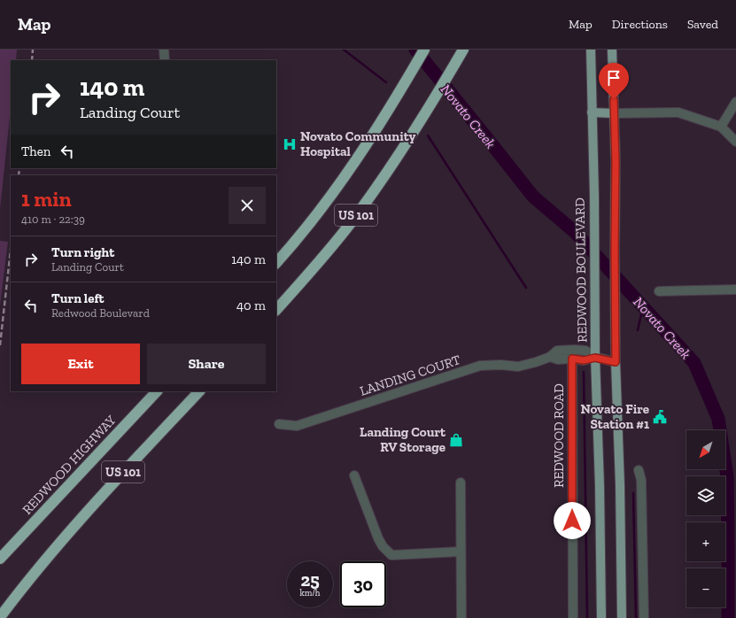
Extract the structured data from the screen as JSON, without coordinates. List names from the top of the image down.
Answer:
{
  "streets": {
    "highway": ["US 101", "REDWOOD HIGHWAY"],
    "main road": ["REDWOOD BOULEVARD"],
    "street": ["LANDING COURT", "REDWOOD ROAD"]
  },
  "crossings": [
    ["REDWOOD BOULEVARD", "LANDING COURT"],
    ["LANDING COURT", "REDWOOD ROAD"]
  ],
  "water": ["Novato Creek"],
  "places": {
    "hospital": ["Novato Community Hospital"],
    "public building": ["Novato Fire Station #1"],
    "shop": ["Landing Court RV Storage"]
  },
  "north": "bottom left",
  "page": {
    "header": "Map",
    "nav": ["Map", "Directions", "Saved"],
    "turn": ["140 m", "Landing Court"],
    "then": "Then",
    "heading": ["1 min", "410 m · 22:39"],
    "list": [
      {
        "name": "Turn right",
        "note": "Landing Court",
        "value": "140 m"
      },
      {
        "name": "Turn left",
        "note": "Redwood Boulevard",
        "value": "40 m"
      }
    ],
    "buttons": ["Exit", "Share"],
    "map_buttons": ["+", "−"],
    "speed": "25 km/h",
    "limit": "30"
  }
}
